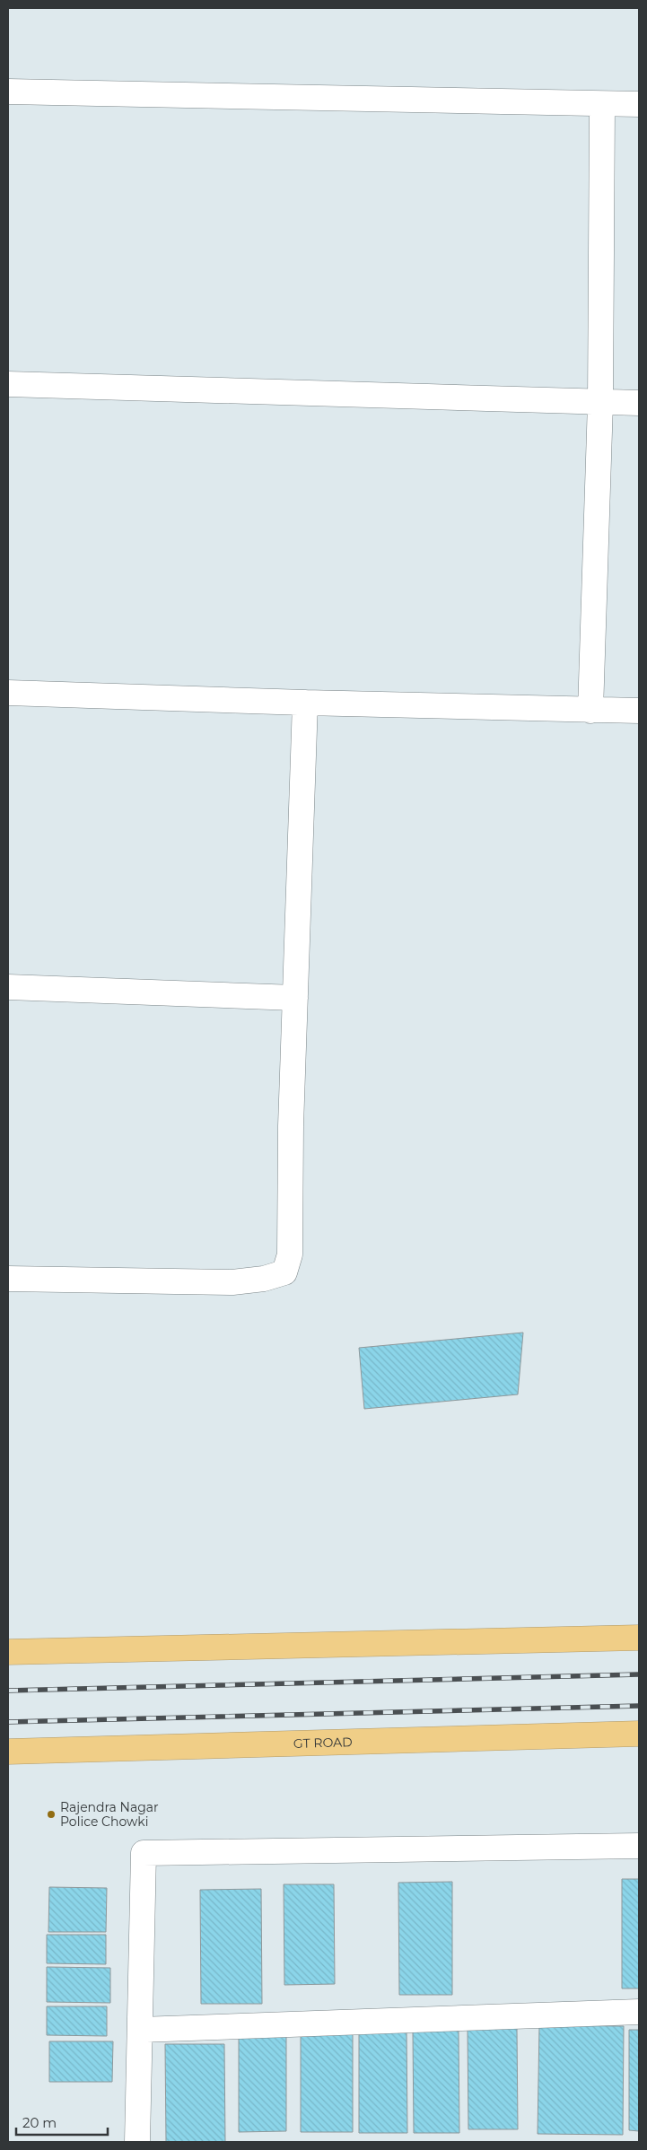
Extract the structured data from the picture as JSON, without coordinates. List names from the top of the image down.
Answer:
{
  "streets": {
    "highway": ["GT ROAD"]
  },
  "places": ["Rajendra Nagar Police Chowki"],
  "scale_bar": "20 m"
}
